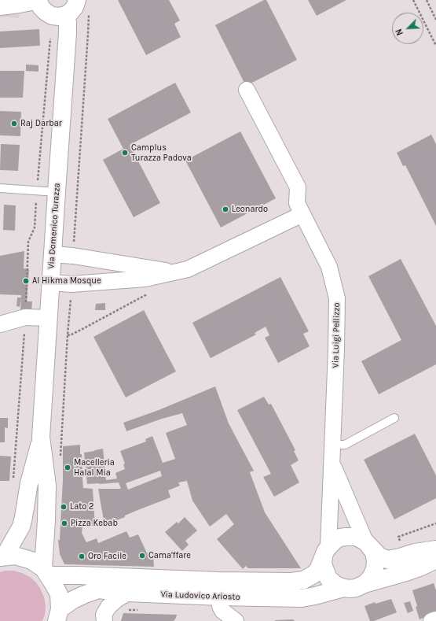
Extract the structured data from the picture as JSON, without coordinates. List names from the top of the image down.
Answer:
{
  "streets": {
    "main road": ["Via Domenico Turazza", "Via Ludovico Ariosto"],
    "street": ["Via Luigi Pellizzo"]
  },
  "crossings": [
    ["Via Domenico Turazza", "Via Ludovico Ariosto"],
    ["Via Luigi Pellizzo", "Via Ludovico Ariosto"]
  ],
  "places": [
    "Raj Darbar",
    "Camplus Turazza Padova",
    "Leonardo",
    "Al Hikma Mosque",
    "Macelleria Halal Mia",
    "Lato 2",
    "Pizza Kebab",
    "Cama'ffare",
    "Oro Facile"
  ],
  "north": "bottom left"
}
